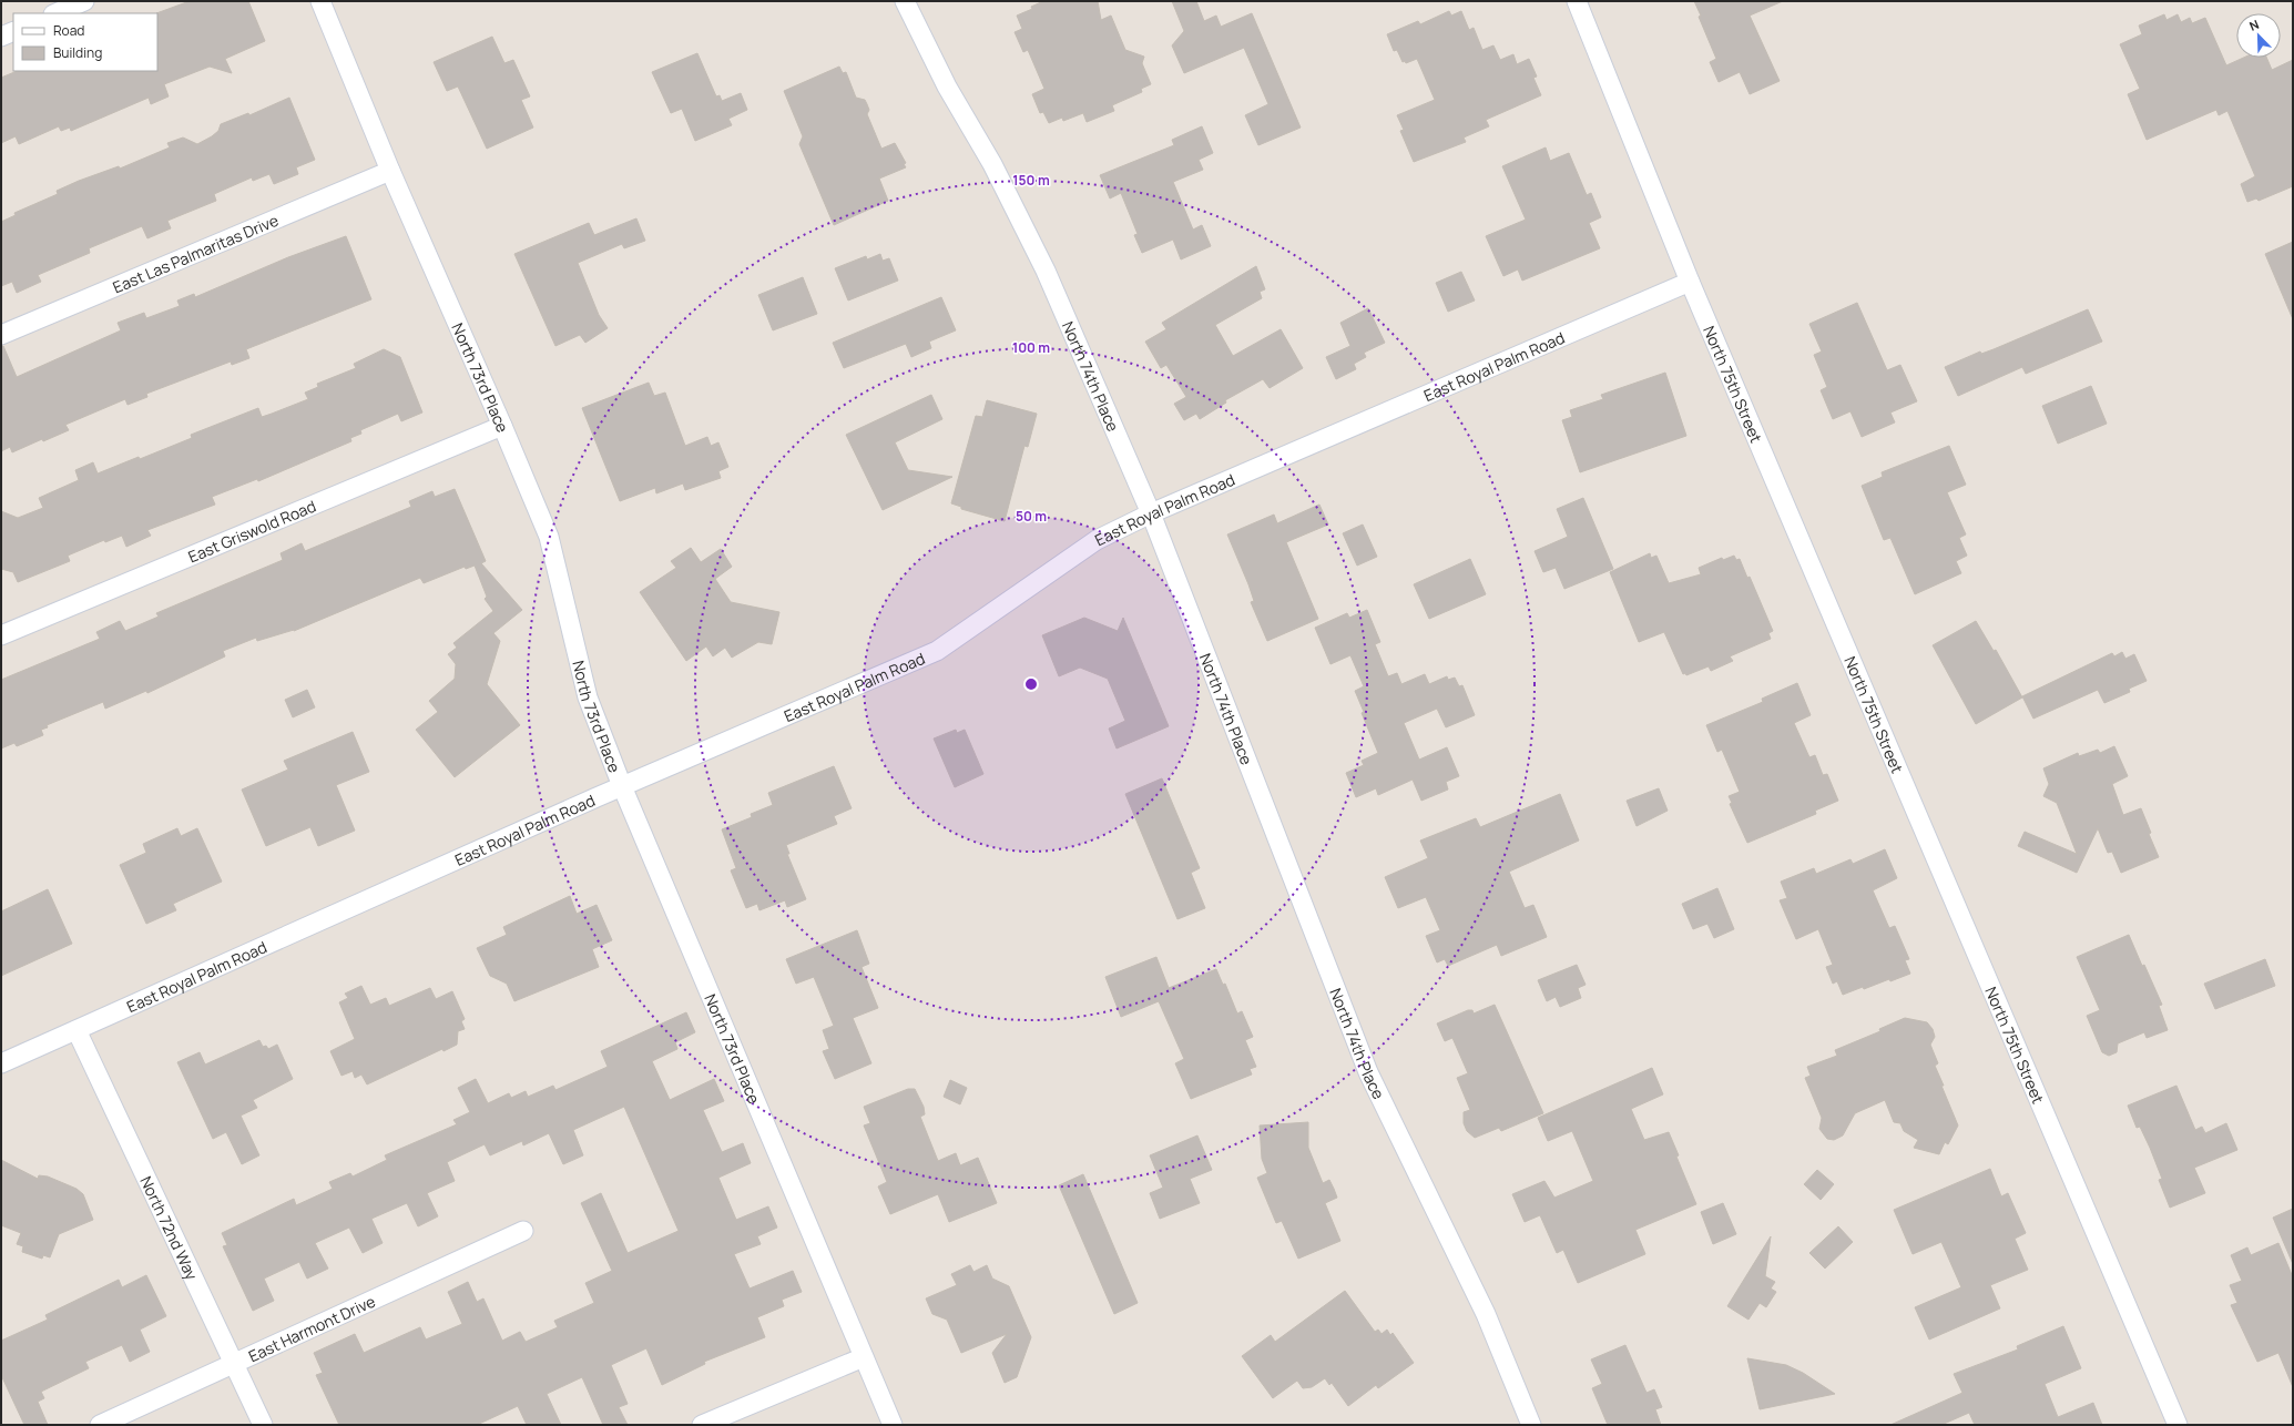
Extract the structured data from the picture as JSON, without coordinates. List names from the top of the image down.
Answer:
{
  "streets": {
    "street": [
      "East Las Palmaritas Drive",
      "East Royal Palm Road",
      "North 74th Place",
      "North 73rd Place",
      "North 75th Street",
      "East Griswold Road",
      "North 72nd Way",
      "East Harmont Drive"
    ]
  },
  "crossings": [
    ["East Las Palmaritas Drive", "North 73rd Place"],
    ["East Royal Palm Road", "North 74th Place"],
    ["East Royal Palm Road", "North 73rd Place"],
    ["East Royal Palm Road", "North 75th Street"],
    ["East Royal Palm Road", "North 72nd Way"],
    ["North 73rd Place", "East Griswold Road"],
    ["North 72nd Way", "East Harmont Drive"]
  ],
  "legend": ["Road", "Building"],
  "north": "top left",
  "rings": ["150 m", "100 m", "50 m"]
}
